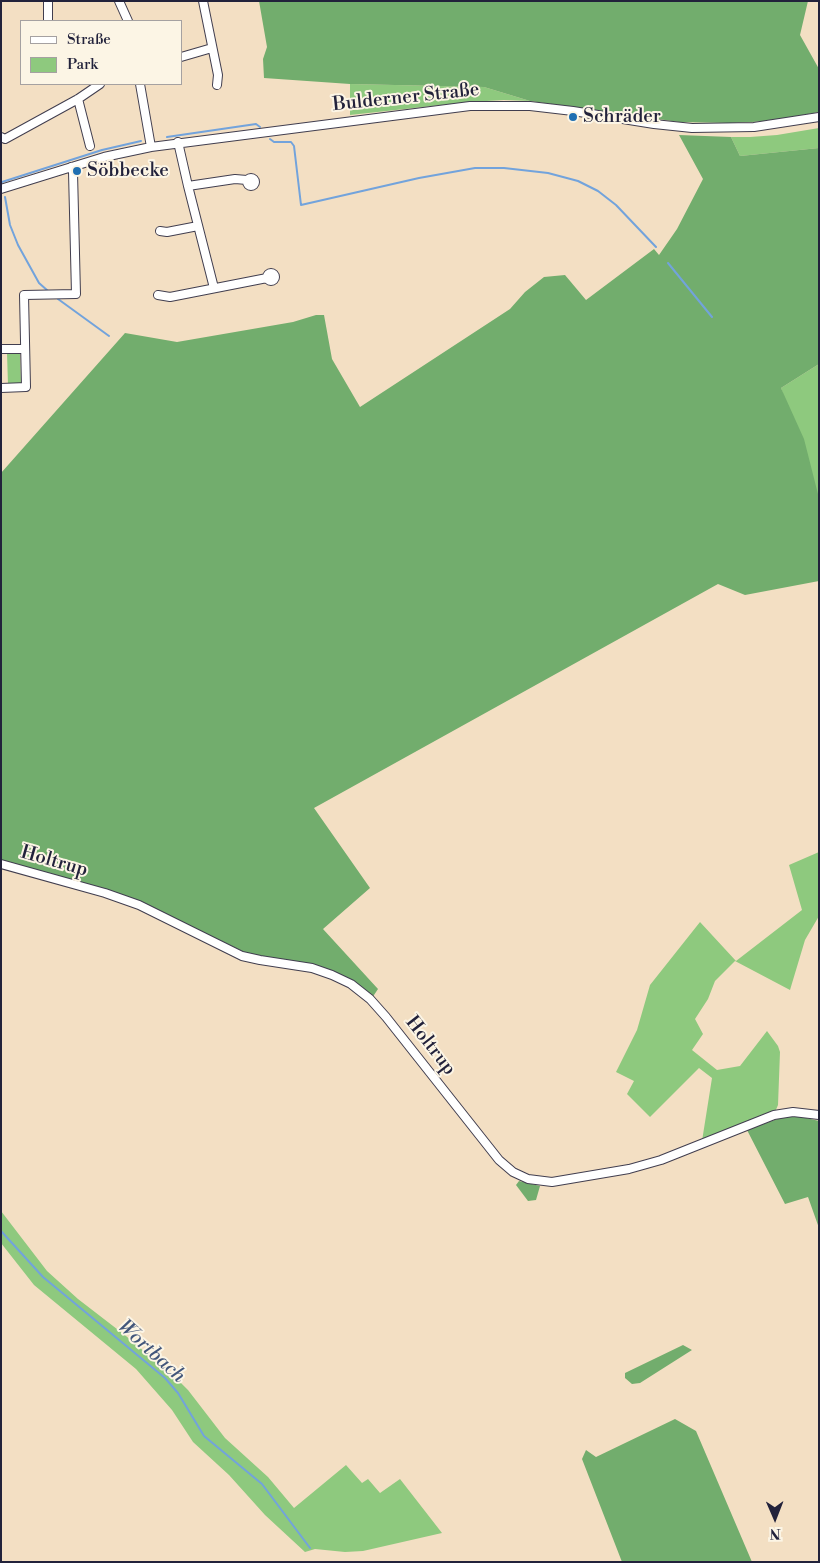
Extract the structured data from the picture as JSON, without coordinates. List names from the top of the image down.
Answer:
{
  "streets": {
    "street": ["Bulderner Straße", "Holtrup"]
  },
  "water": ["Wortbach"],
  "places": ["Schräder", "Söbbecke"],
  "legend": ["Straße", "Park"],
  "north": "bottom"
}
